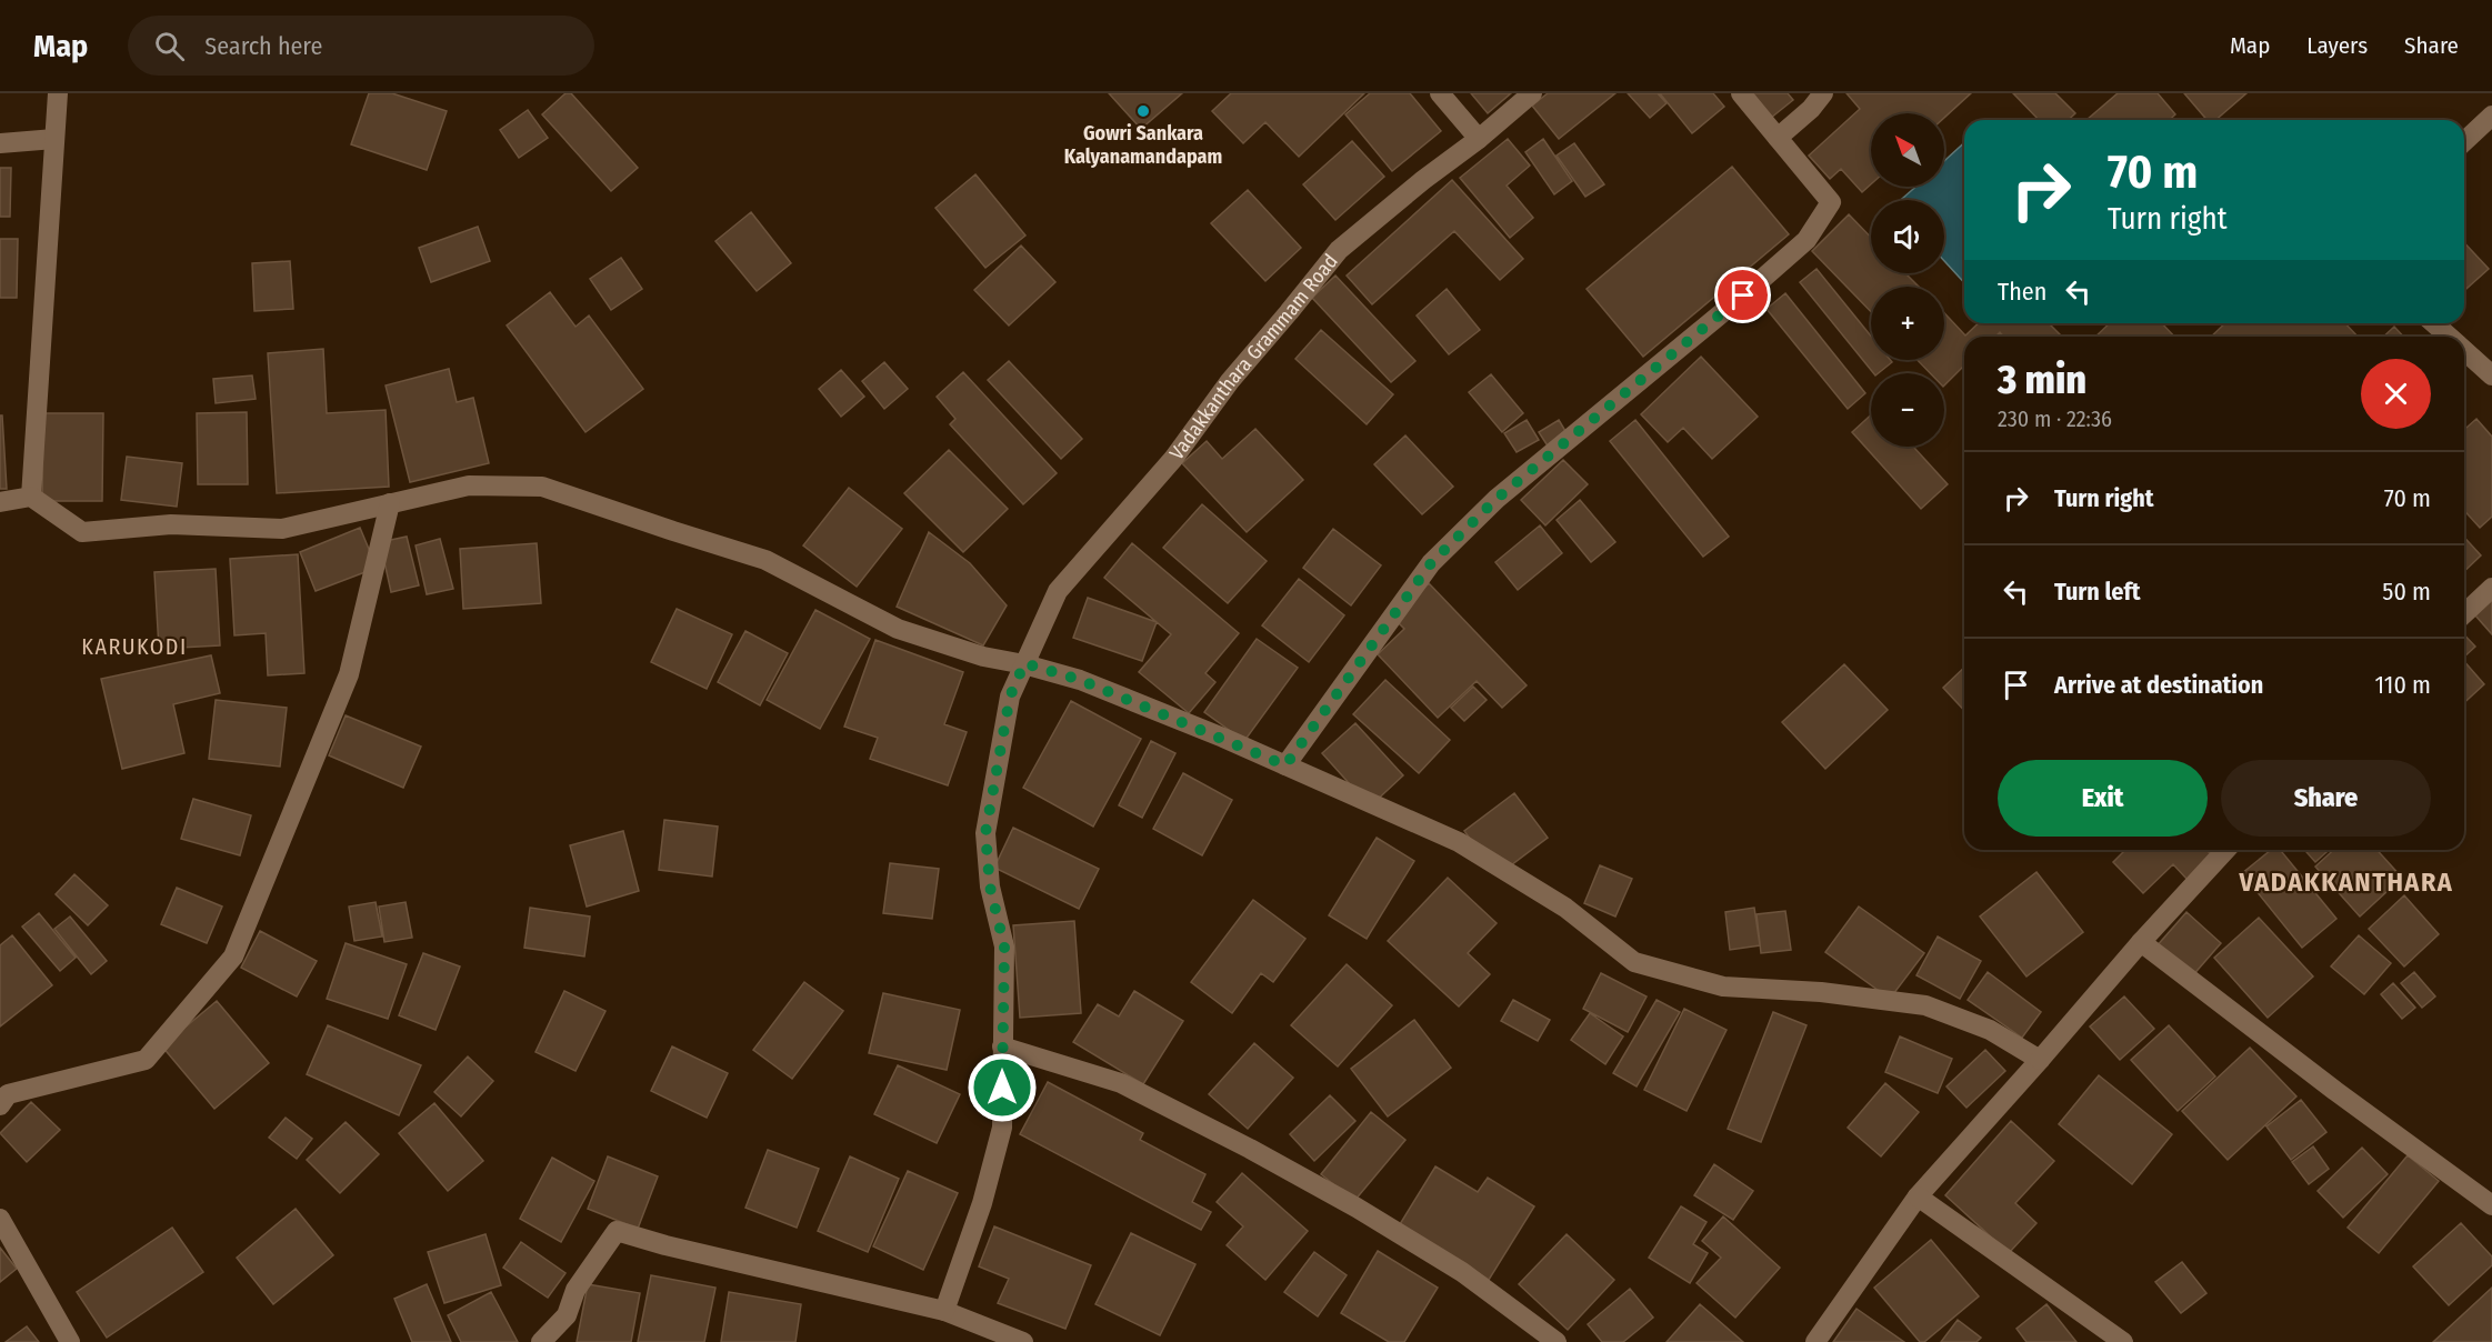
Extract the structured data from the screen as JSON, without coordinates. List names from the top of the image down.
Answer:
{
  "streets": {
    "street": ["Vadakkanthara Grammam Road"]
  },
  "districts": ["KARUKODI", "VADAKKANTHARA"],
  "places": ["Gowri Sankara Kalyanamandapam"],
  "north": "top left",
  "page": {
    "header": "Map",
    "search": "Search here",
    "nav": ["Map", "Layers", "Share"],
    "map_buttons": ["+", "−"],
    "turn": ["70 m", "Turn right"],
    "then": "Then",
    "heading": ["3 min", "230 m · 22:36"],
    "list": [
      {
        "name": "Turn right",
        "value": "70 m"
      },
      {
        "name": "Turn left",
        "value": "50 m"
      },
      {
        "name": "Arrive at destination",
        "value": "110 m"
      }
    ],
    "buttons": ["Exit", "Share"]
  }
}
